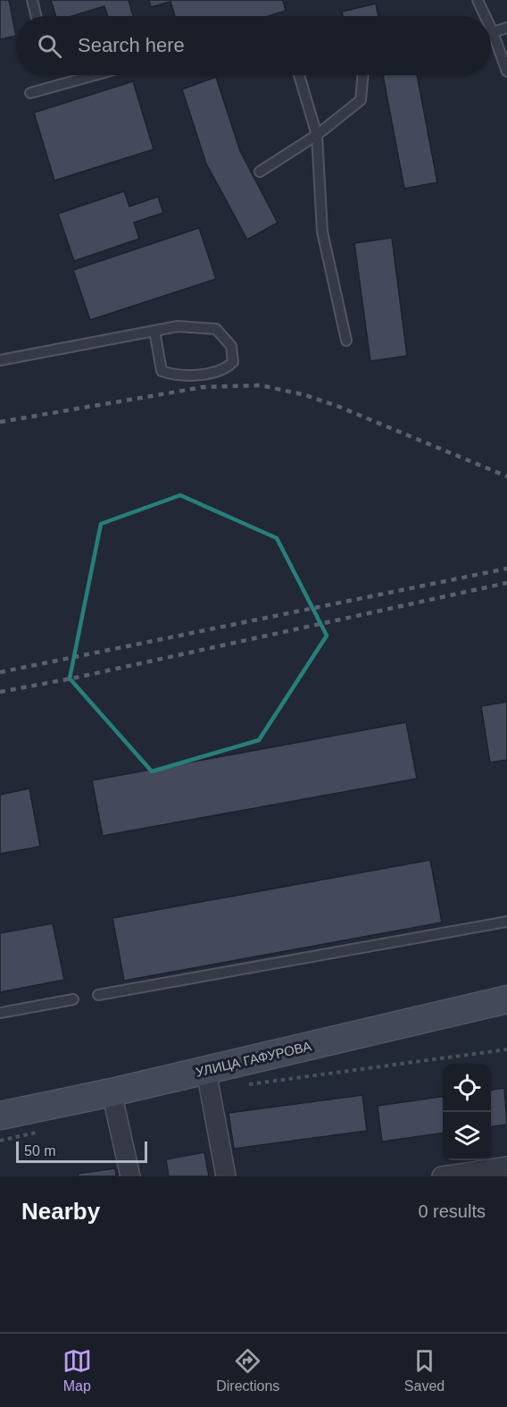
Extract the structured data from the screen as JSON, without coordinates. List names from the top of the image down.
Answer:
{
  "streets": {
    "main road": ["УЛИЦА ГАФУРОВА"]
  },
  "scale_bar": "50 m",
  "page": {
    "search": "Search here",
    "scale": "50 m",
    "heading": ["Nearby", "0 results"],
    "nav": ["Map", "Directions", "Saved"]
  }
}
